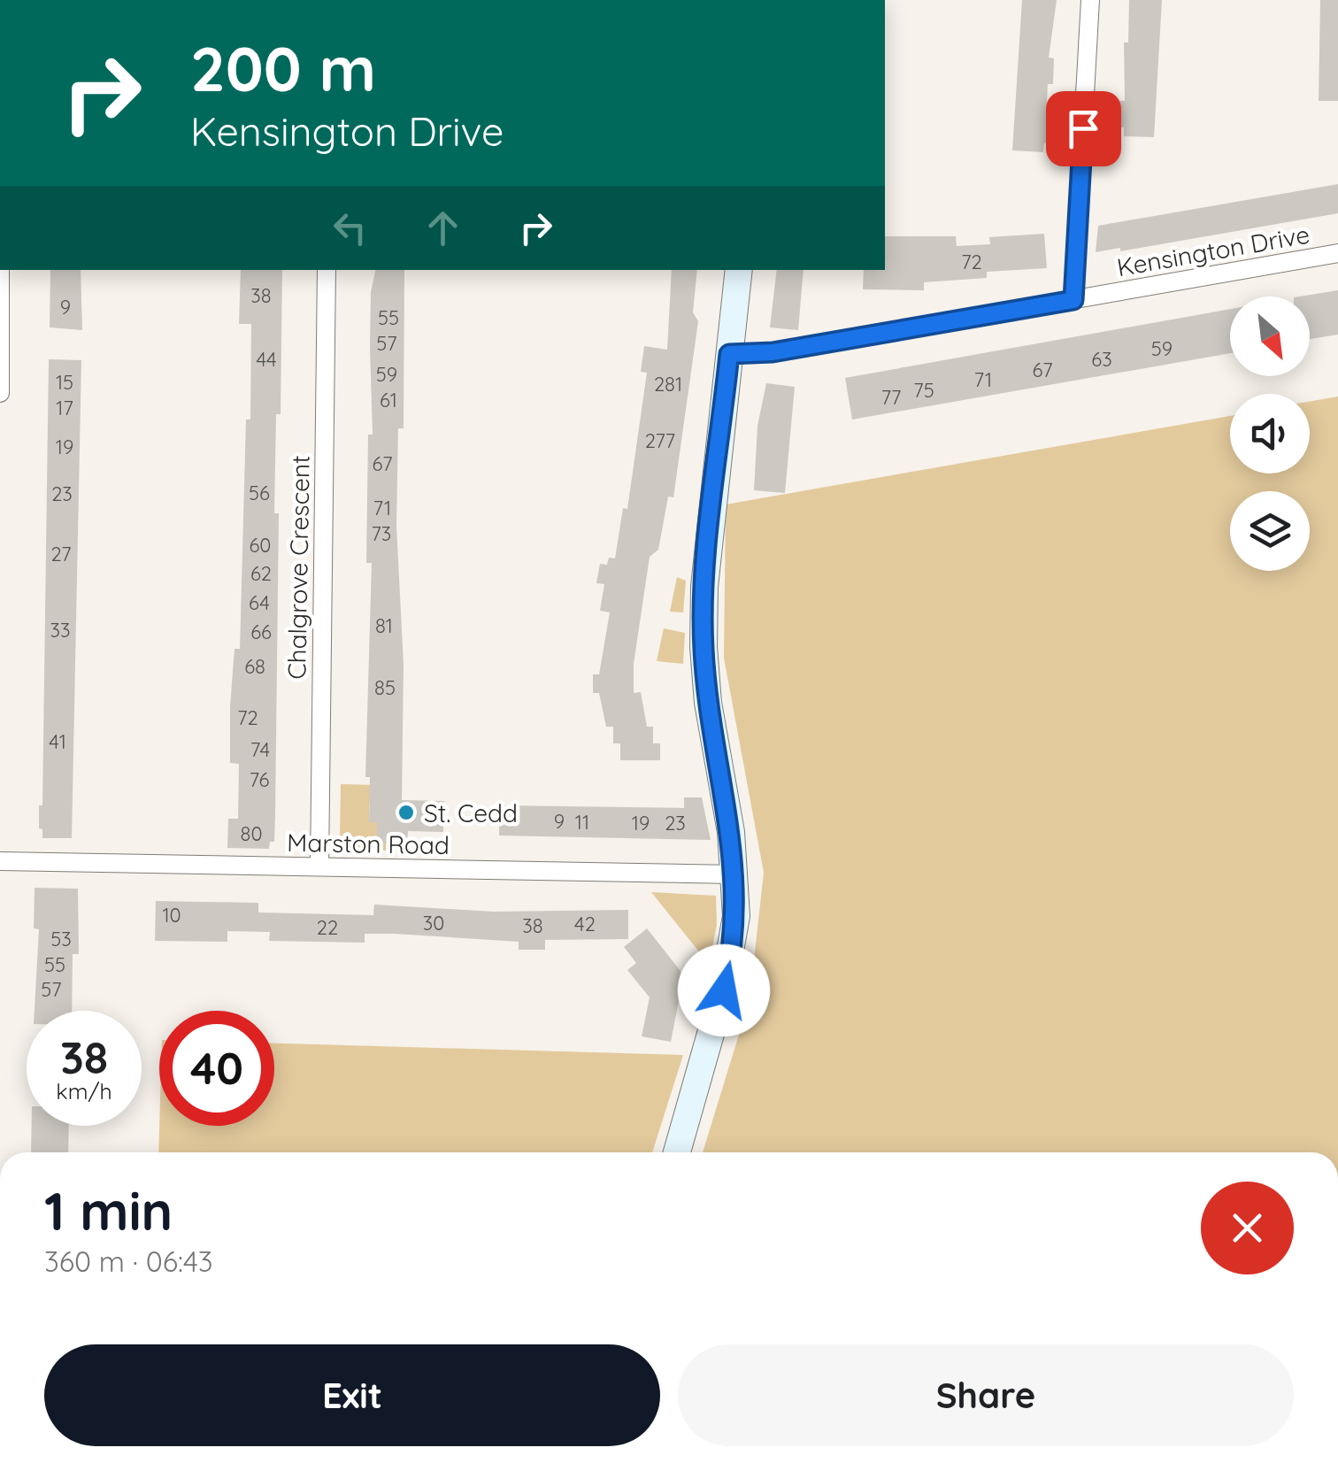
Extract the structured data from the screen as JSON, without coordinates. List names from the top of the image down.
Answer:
{
  "streets": {
    "street": ["Kensington Drive", "Chalgrove Crescent", "Marston Road"]
  },
  "crossings": [
    ["Chalgrove Crescent", "Marston Road"]
  ],
  "places": ["St. Cedd"],
  "house_numbers": [
    "72",
    "38",
    "9",
    "55",
    "57",
    "59",
    "44",
    "63",
    "67",
    "59",
    "71",
    "15",
    "281",
    "75",
    "77",
    "61",
    "17",
    "277",
    "19",
    "67",
    "56",
    "23",
    "71",
    "73",
    "60",
    "27",
    "62",
    "64",
    "81",
    "33",
    "66",
    "68",
    "85",
    "72",
    "41",
    "74",
    "76",
    "9",
    "11",
    "19",
    "23",
    "80",
    "10",
    "30",
    "42",
    "38",
    "22",
    "53",
    "55",
    "57"
  ],
  "north": "bottom right",
  "page": {
    "turn": ["200 m", "Kensington Drive"],
    "speed": "38 km/h",
    "limit": "40",
    "heading": ["1 min", "360 m · 06:43"],
    "buttons": ["Exit", "Share"]
  }
}
